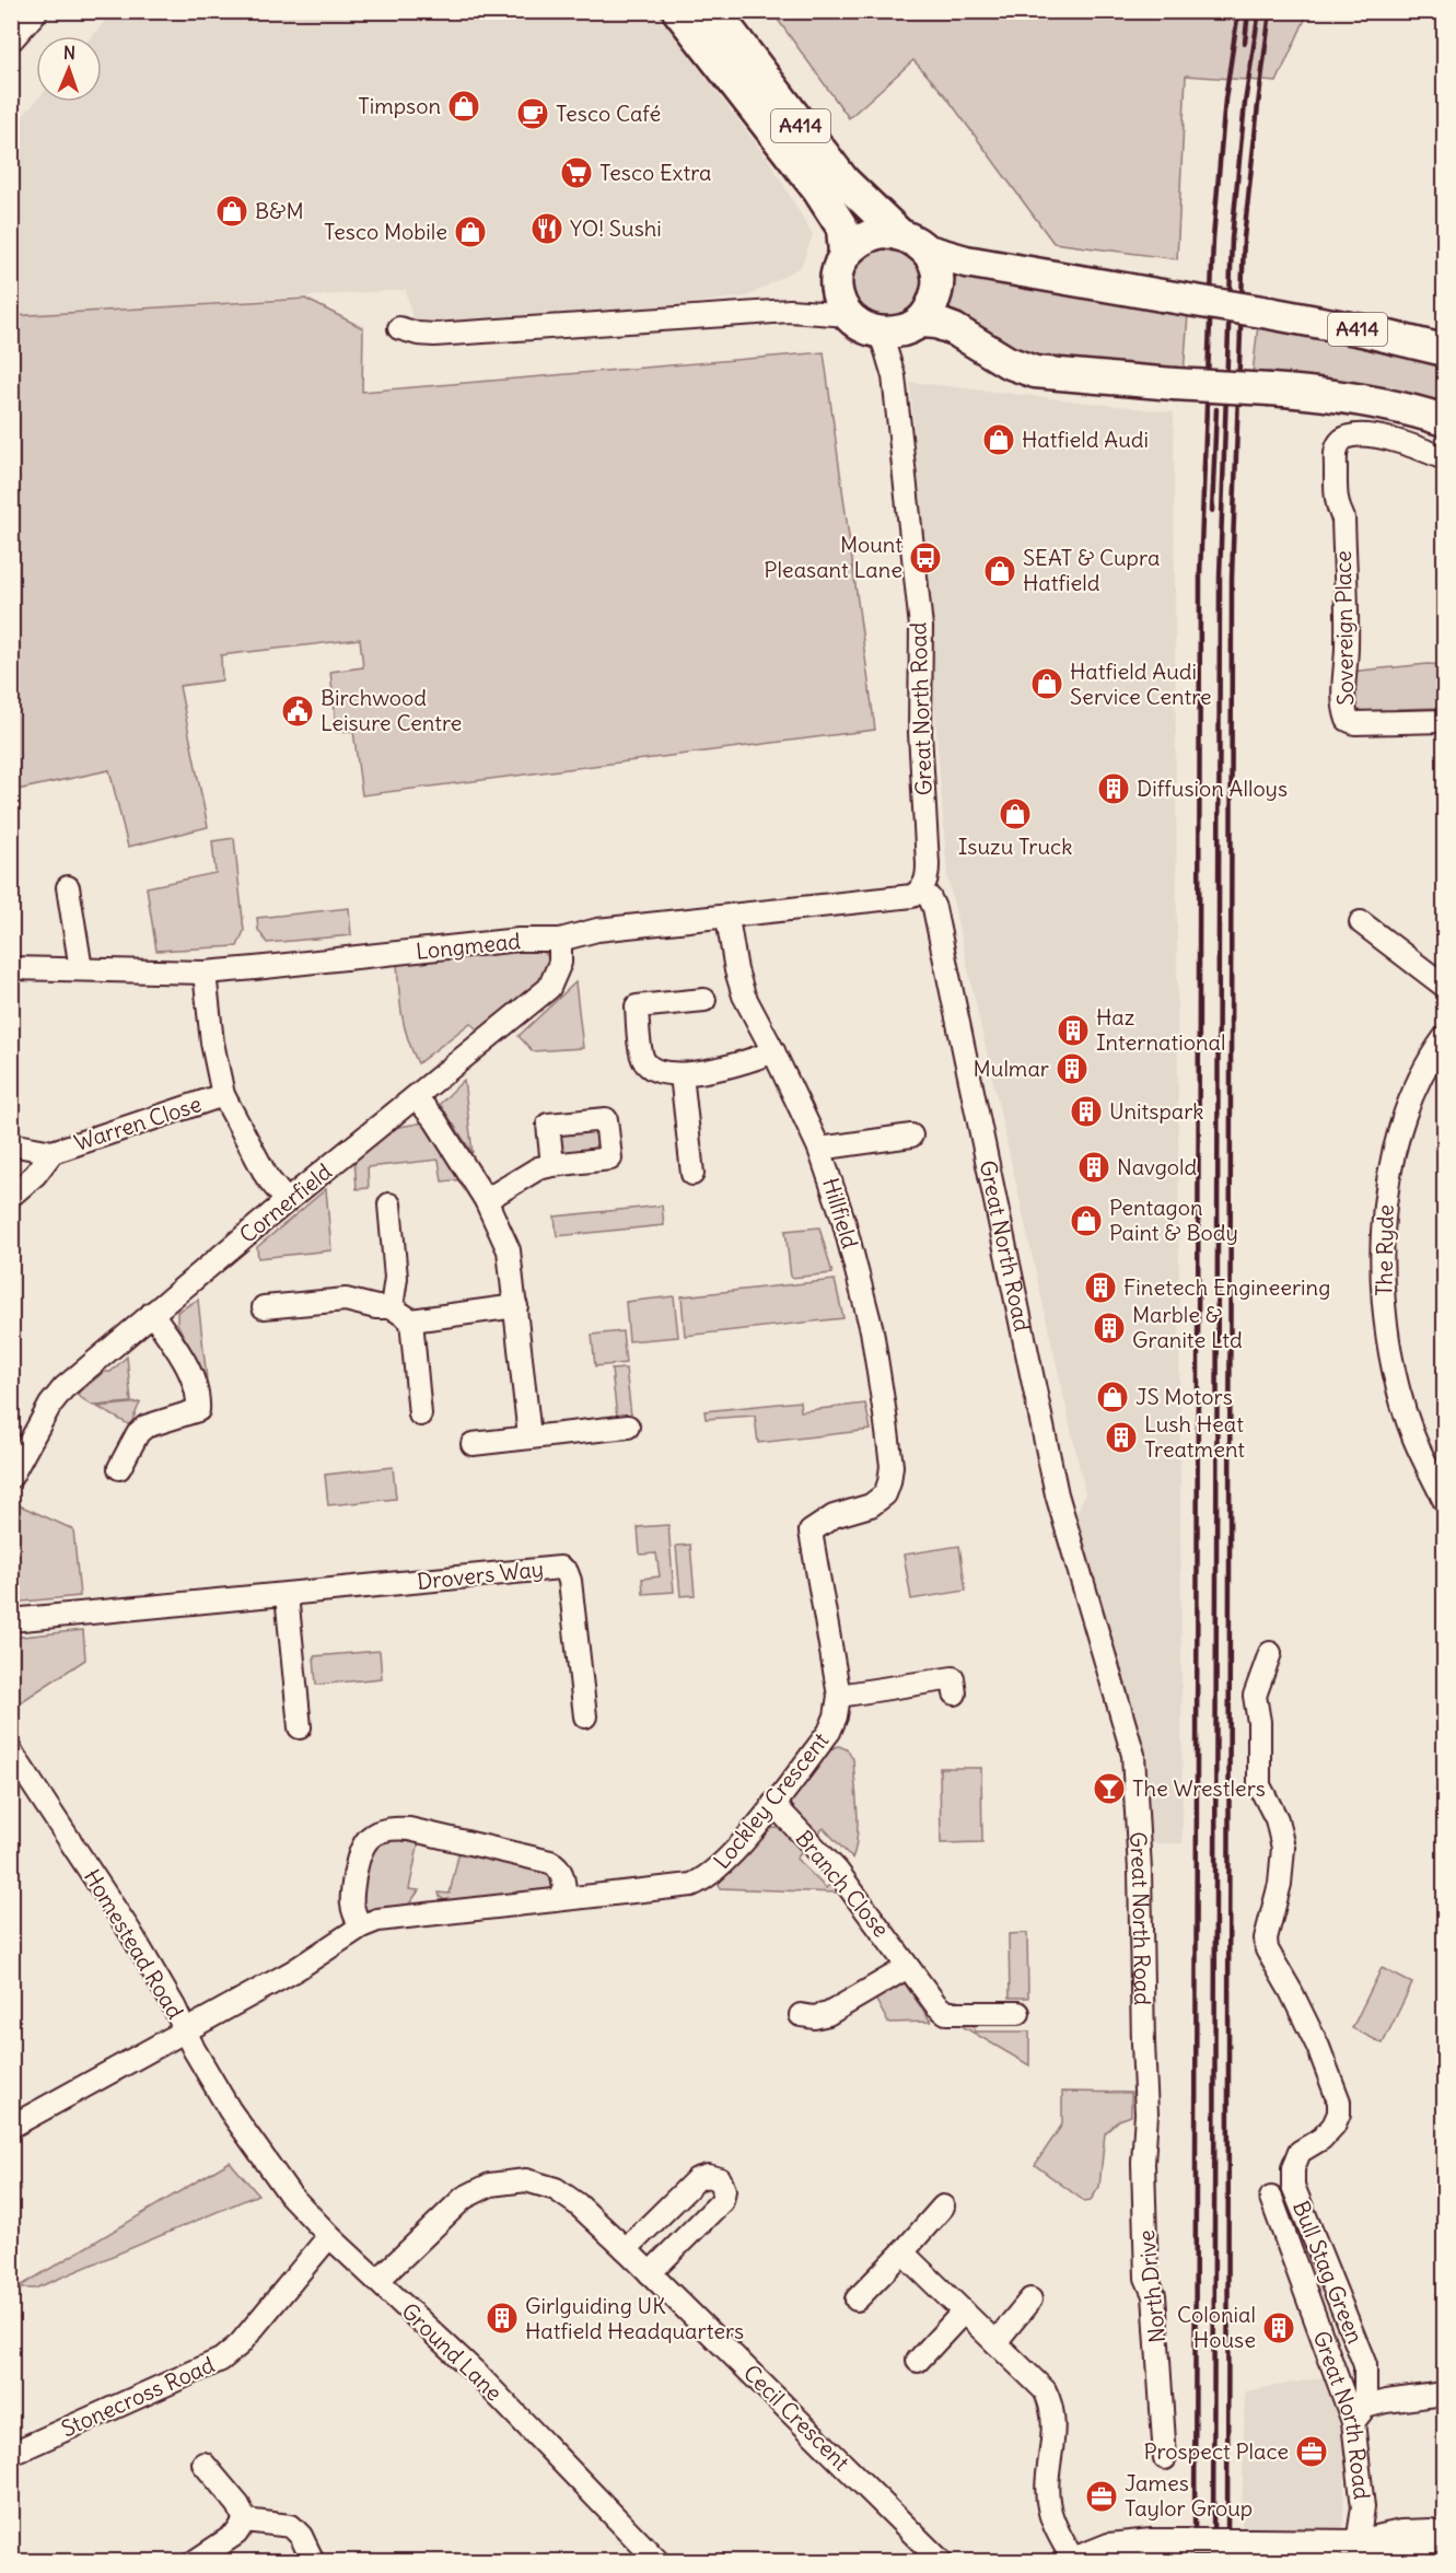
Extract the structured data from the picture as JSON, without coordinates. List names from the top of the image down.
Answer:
{
  "streets": {
    "highway": ["A414"],
    "street": [
      "Sovereign Place",
      "Great North Road",
      "Longmead",
      "Warren Close",
      "Cornerfield",
      "Hillfield",
      "The Ryde",
      "Drovers Way",
      "Lockley Crescent",
      "Branch Close",
      "Homestead Road",
      "Bull Stag Green",
      "North Drive",
      "Ground Lane",
      "Stonecross Road",
      "Cecil Crescent"
    ]
  },
  "crossings": [
    ["A414", "Great North Road"],
    ["Great North Road", "Longmead"],
    ["Great North Road", "Bull Stag Green"],
    ["Great North Road", "North Drive"],
    ["Longmead", "Cornerfield"],
    ["Longmead", "Hillfield"],
    ["Hillfield", "Lockley Crescent"],
    ["Lockley Crescent", "Branch Close"],
    ["Lockley Crescent", "Homestead Road"],
    ["Homestead Road", "Ground Lane"],
    ["Ground Lane", "Stonecross Road"],
    ["Ground Lane", "Cecil Crescent"]
  ],
  "places": {
    "shop": [
      "Timpson",
      "B&M",
      "Tesco Mobile",
      "Hatfield Audi",
      "SEAT & Cupra Hatfield",
      "Hatfield Audi Service Centre",
      "Isuzu Truck",
      "Pentagon Paint & Body",
      "JS Motors"
    ],
    "cafe": ["Tesco Café"],
    "supermarket": ["Tesco Extra"],
    "restaurant": ["YO! Sushi"],
    "bus stop": ["Mount Pleasant Lane"],
    "public building": ["Birchwood Leisure Centre"],
    "building": [
      "Diffusion Alloys",
      "Haz International",
      "Mulmar",
      "Unitspark",
      "Navgold",
      "Finetech Engineering",
      "Marble & Granite Ltd",
      "Lush Heat Treatment",
      "Girlguiding UK Hatfield Headquarters",
      "Colonial House"
    ],
    "bar": ["The Wrestlers"],
    "office": ["Prospect Place", "James Taylor Group"]
  },
  "north": "top"
}
